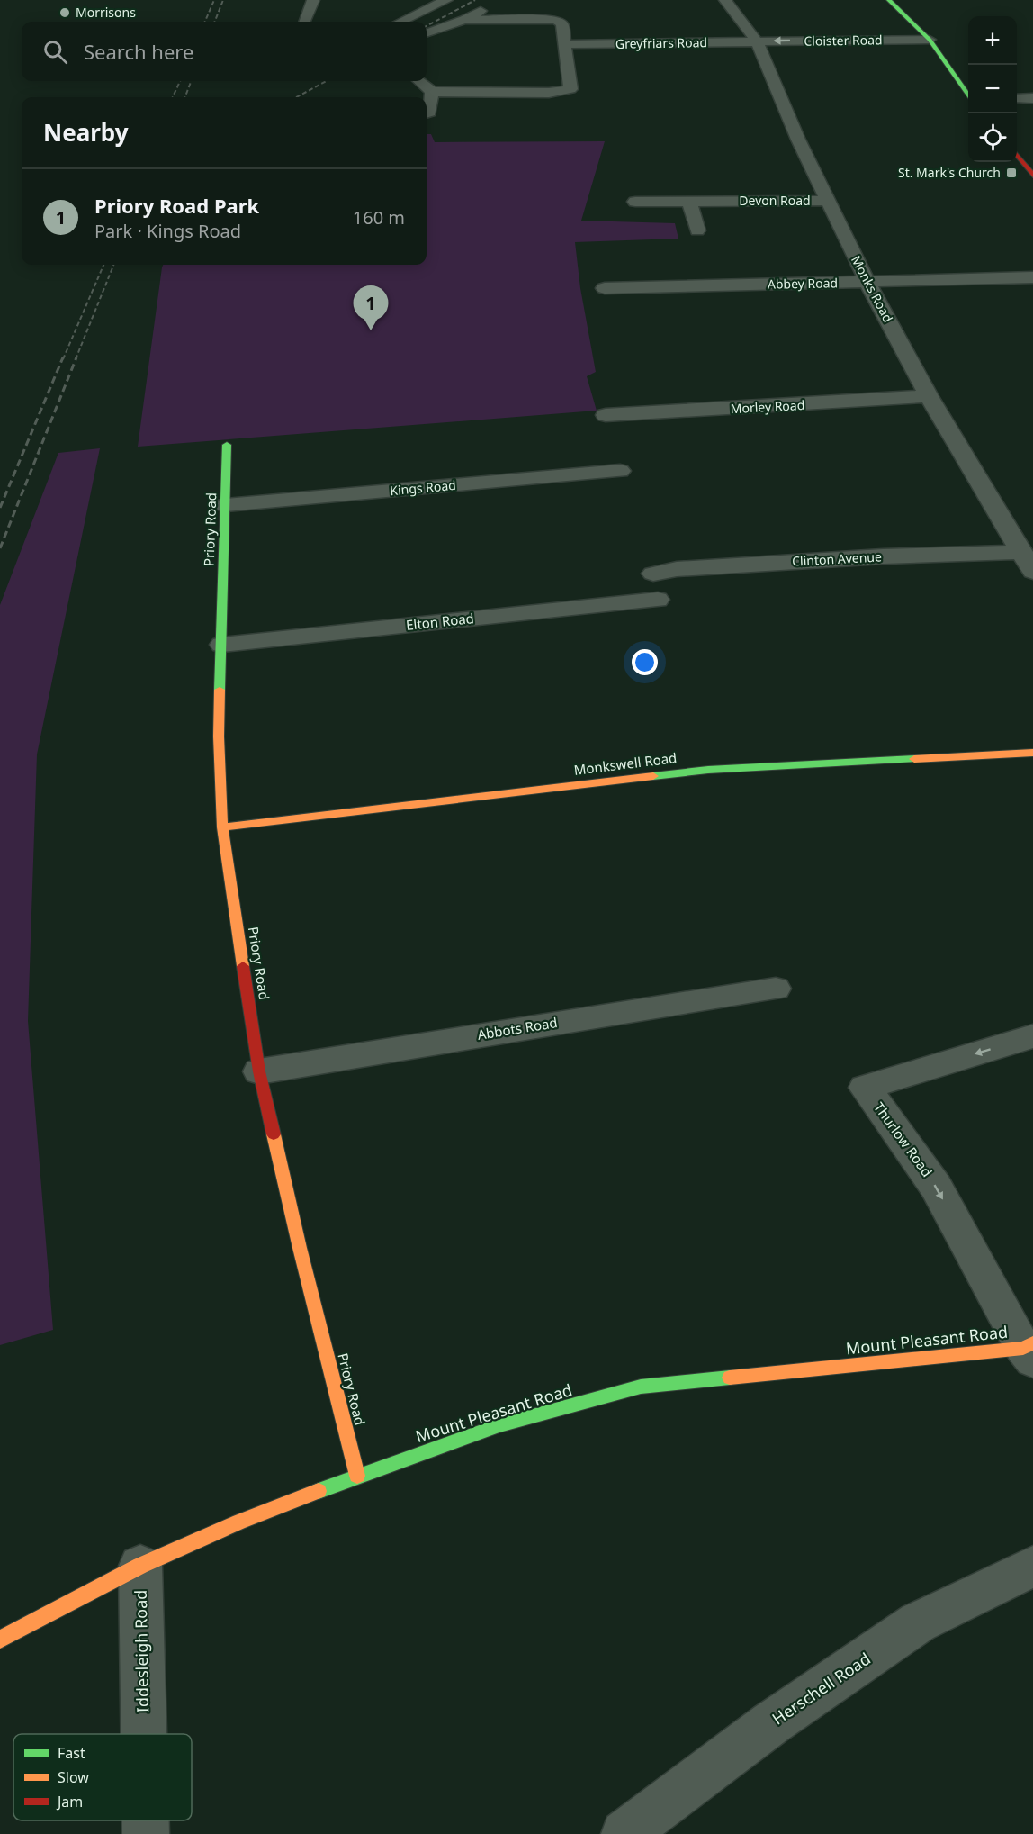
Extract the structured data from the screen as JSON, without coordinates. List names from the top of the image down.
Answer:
{
  "streets": {
    "street": [
      "Cloister Road",
      "Greyfriars Road",
      "Devon Road",
      "Abbey Road",
      "Monks Road",
      "Morley Road",
      "Kings Road",
      "Priory Road",
      "Clinton Avenue",
      "Elton Road",
      "Monkswell Road",
      "Abbots Road",
      "Thurlow Road",
      "Mount Pleasant Road",
      "Iddesleigh Road",
      "Herschell Road"
    ]
  },
  "crossings": [
    ["Cloister Road", "Greyfriars Road"],
    ["Cloister Road", "Monks Road"],
    ["Greyfriars Road", "Monks Road"],
    ["Devon Road", "Monks Road"],
    ["Abbey Road", "Monks Road"],
    ["Monks Road", "Morley Road"],
    ["Monks Road", "Clinton Avenue"],
    ["Kings Road", "Priory Road"],
    ["Priory Road", "Elton Road"],
    ["Priory Road", "Monkswell Road"],
    ["Priory Road", "Abbots Road"],
    ["Priory Road", "Mount Pleasant Road"],
    ["Thurlow Road", "Mount Pleasant Road"],
    ["Mount Pleasant Road", "Iddesleigh Road"]
  ],
  "one_way": ["Cloister Road"],
  "places": {
    "other": ["Morrisons"],
    "transit": ["St. Mark's Church"]
  },
  "legend": ["Fast", "Slow", "Jam"],
  "page": {
    "map_buttons": ["+", "−"],
    "search": "Search here",
    "heading": "Nearby",
    "list": [
      {
        "mark": "1",
        "name": "Priory Road Park",
        "note": "Park · Kings Road",
        "value": "160 m"
      }
    ],
    "pins": "1"
  }
}
